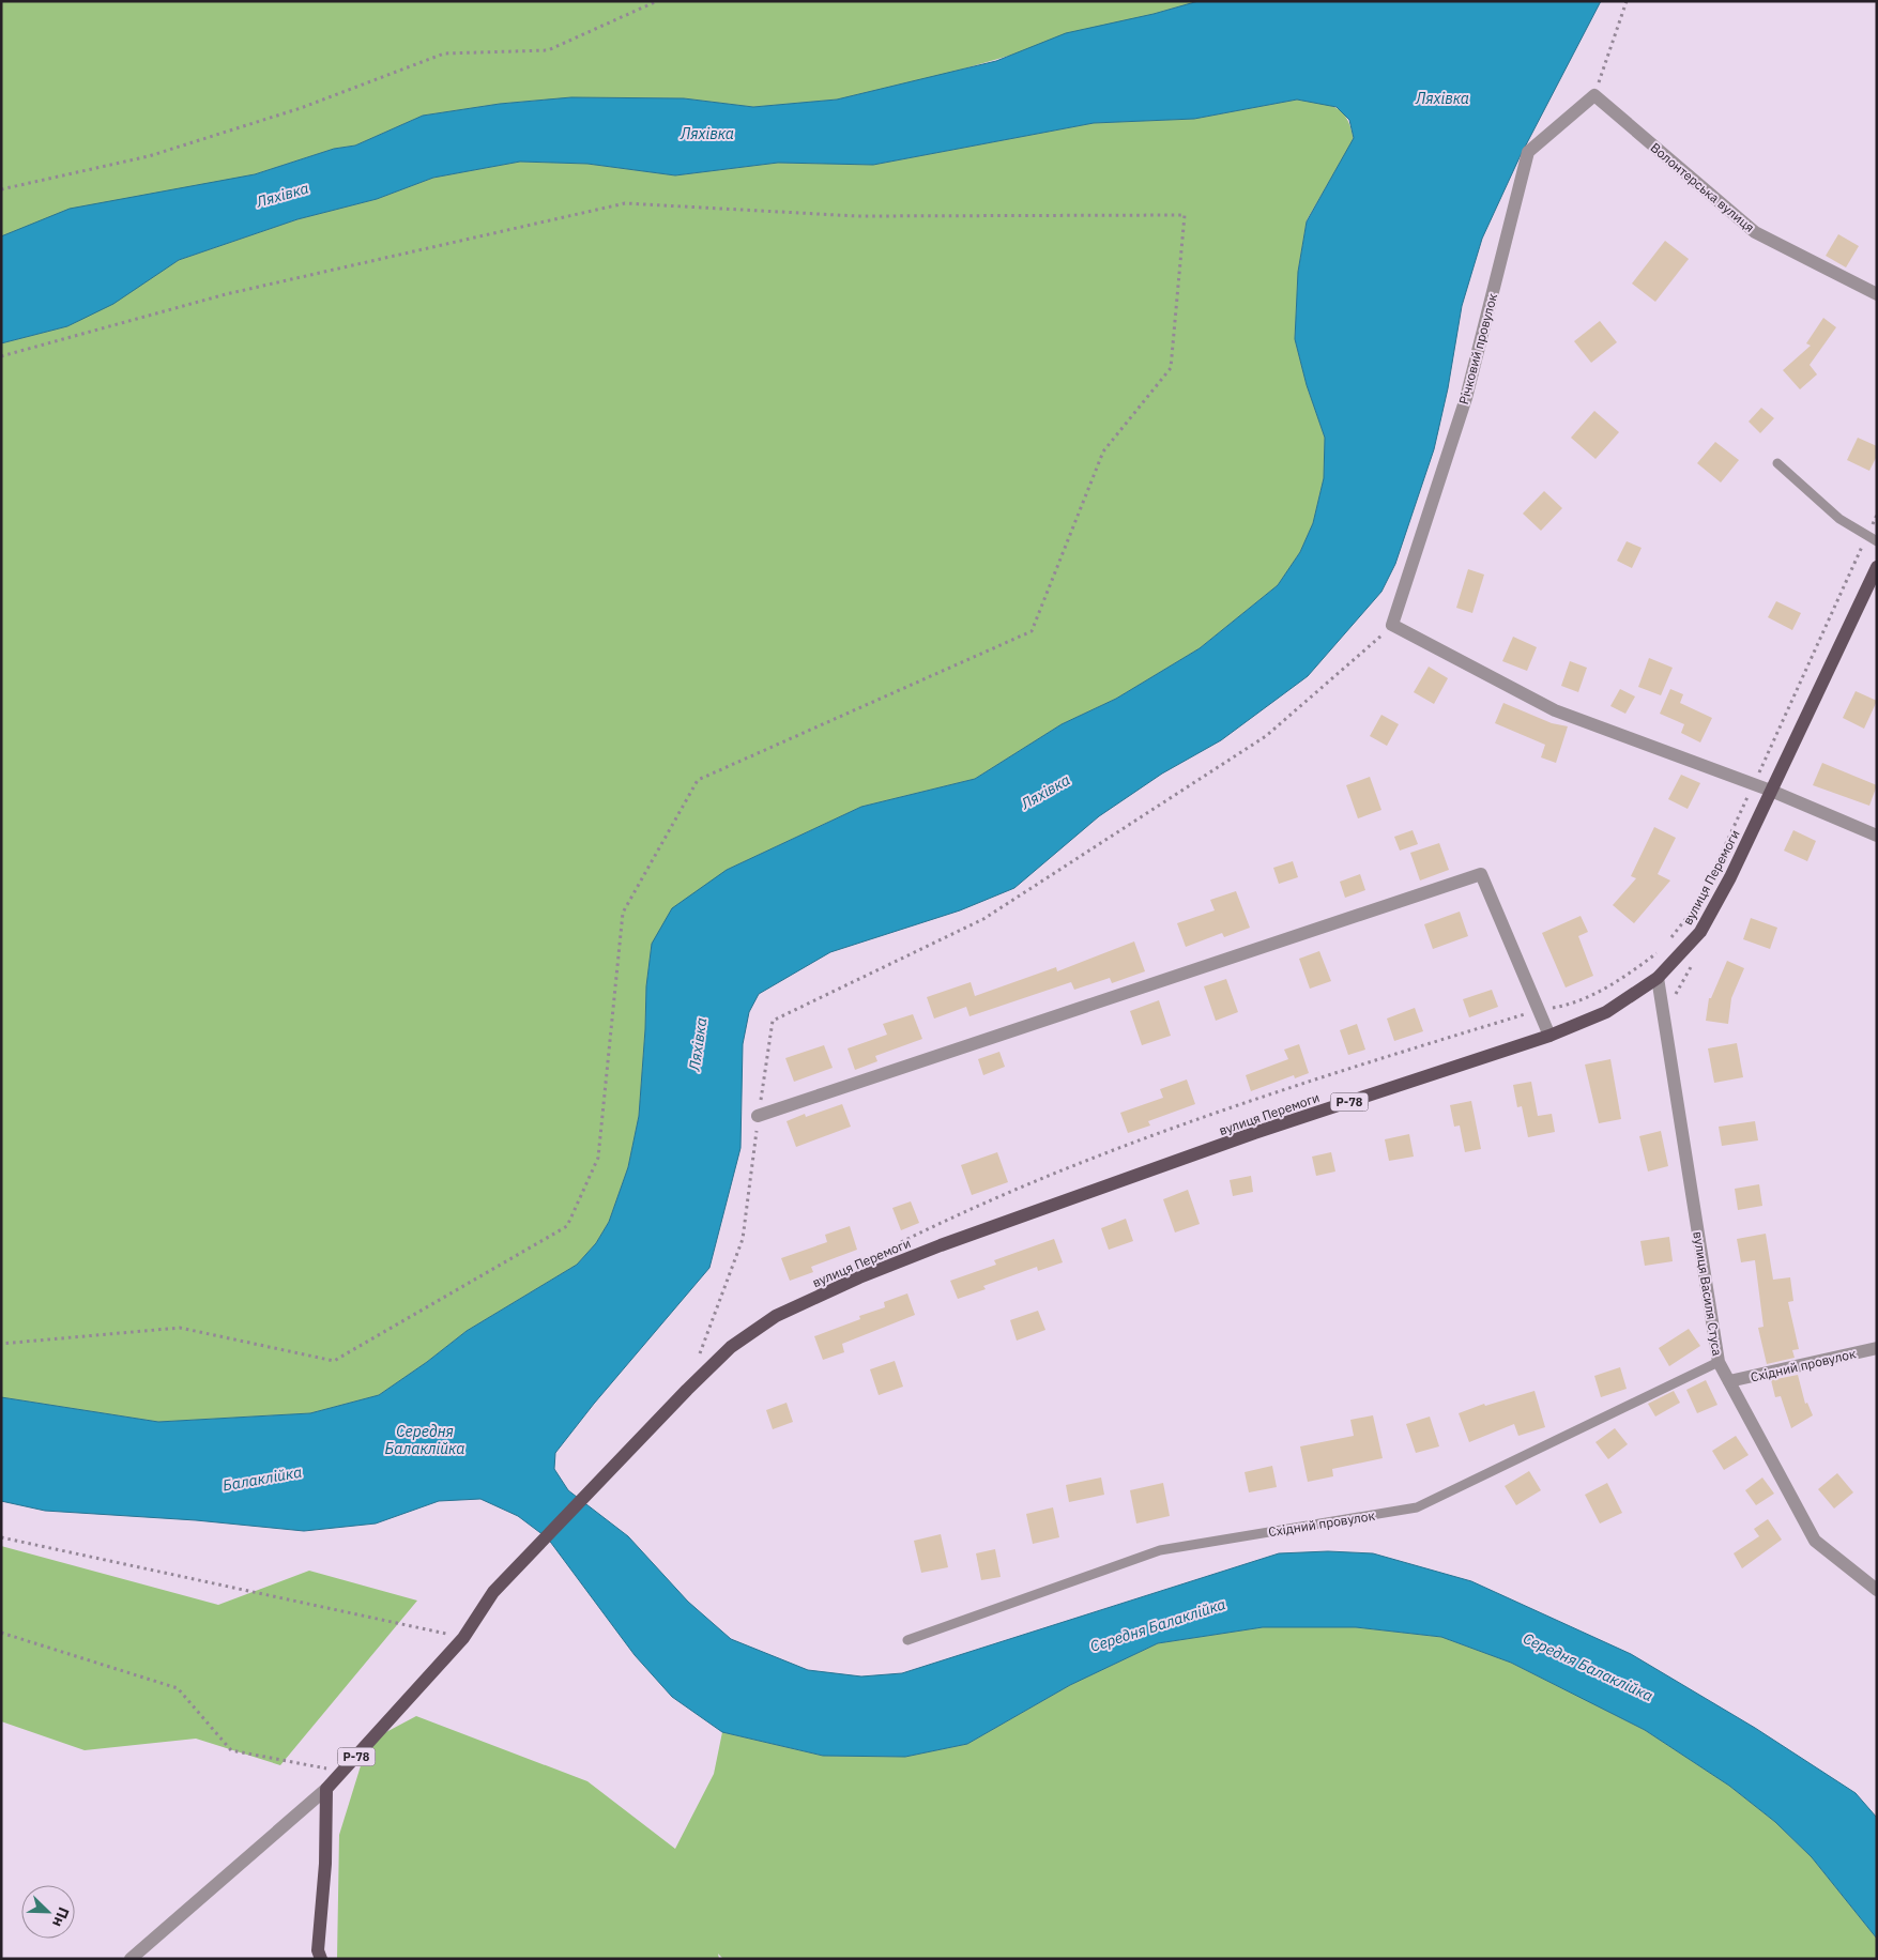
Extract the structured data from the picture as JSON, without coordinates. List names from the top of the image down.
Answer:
{
  "streets": {
    "main road": ["вулиця Перемоги", "Р-78"],
    "street": [
      "Волонтерська вулиця",
      "Річковий провулок",
      "вулиця Василя Стуса",
      "Східний провулок"
    ]
  },
  "crossings": [
    ["Волонтерська вулиця", "Річковий провулок"],
    ["вулиця Перемоги", "Р-78"],
    ["вулиця Перемоги", "вулиця Василя Стуса"],
    ["вулиця Василя Стуса", "Східний провулок"]
  ],
  "water": ["Ляхівка", "Середня Балаклійка", "Балаклійка"],
  "north": "bottom right"
}
